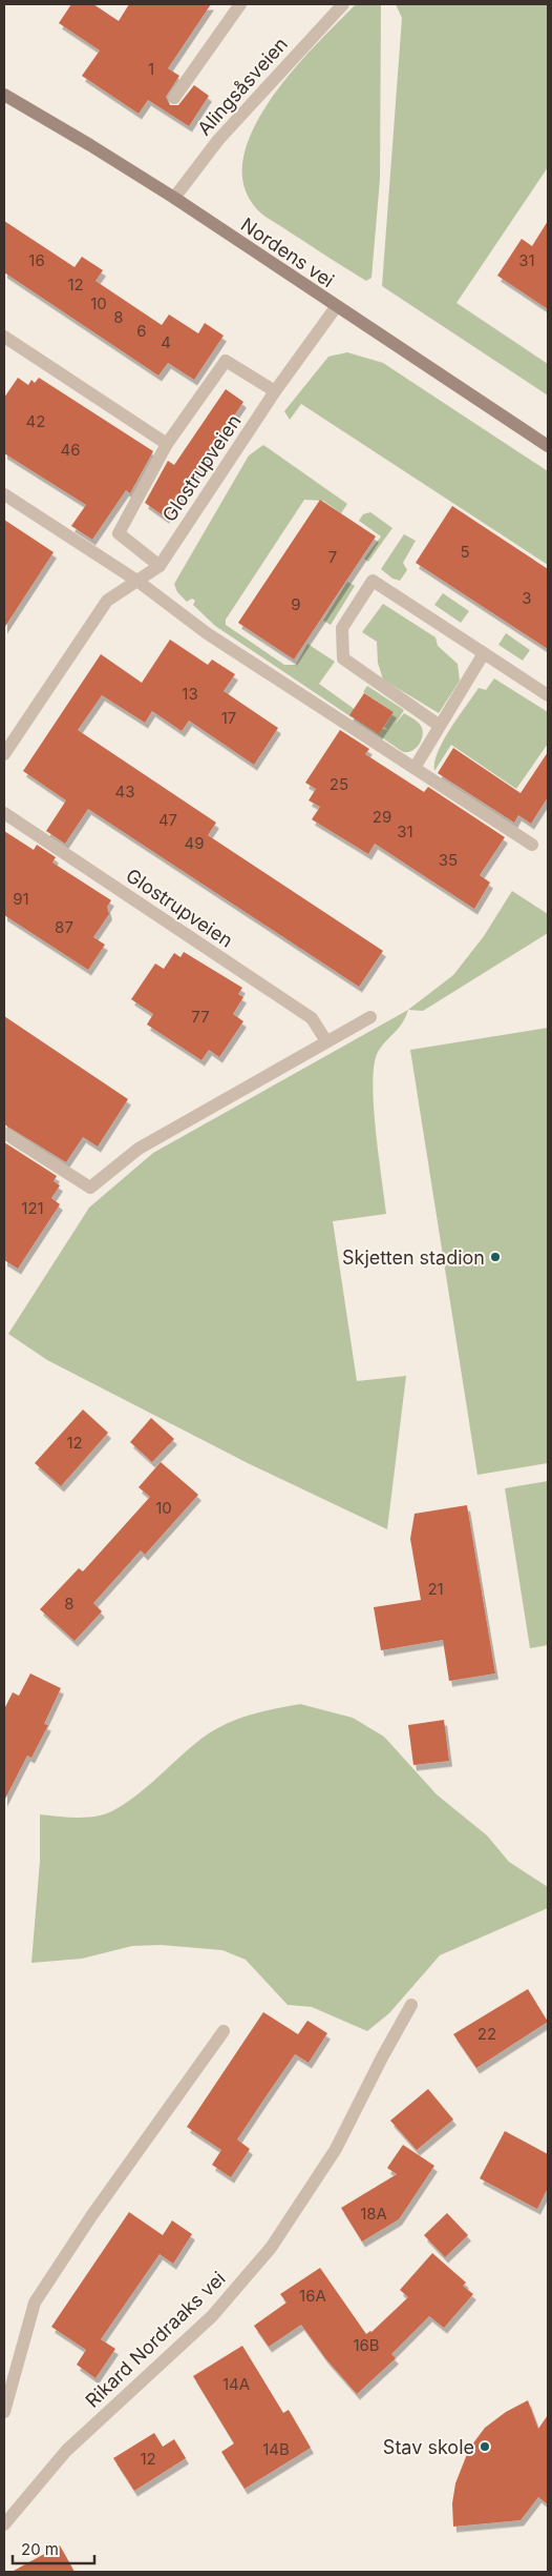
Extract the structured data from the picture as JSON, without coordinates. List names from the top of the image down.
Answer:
{
  "streets": {
    "street": [
      "Alingsåsveien",
      "Nordens vei",
      "Glostrupveien",
      "Rikard Nordraaks vei"
    ]
  },
  "crossings": [
    ["Alingsåsveien", "Nordens vei"],
    ["Nordens vei", "Glostrupveien"]
  ],
  "places": ["Skjetten stadion", "Stav skole"],
  "house_numbers": [
    "1",
    "16",
    "31",
    "12",
    "10",
    "8",
    "6",
    "4",
    "42",
    "46",
    "5",
    "7",
    "3",
    "9",
    "13",
    "17",
    "25",
    "43",
    "29",
    "47",
    "31",
    "49",
    "35",
    "91",
    "87",
    "77",
    "121",
    "12",
    "10",
    "21",
    "8",
    "22",
    "18A",
    "16A",
    "16B",
    "14A",
    "14B",
    "12"
  ],
  "scale_bar": "20 m"
}
